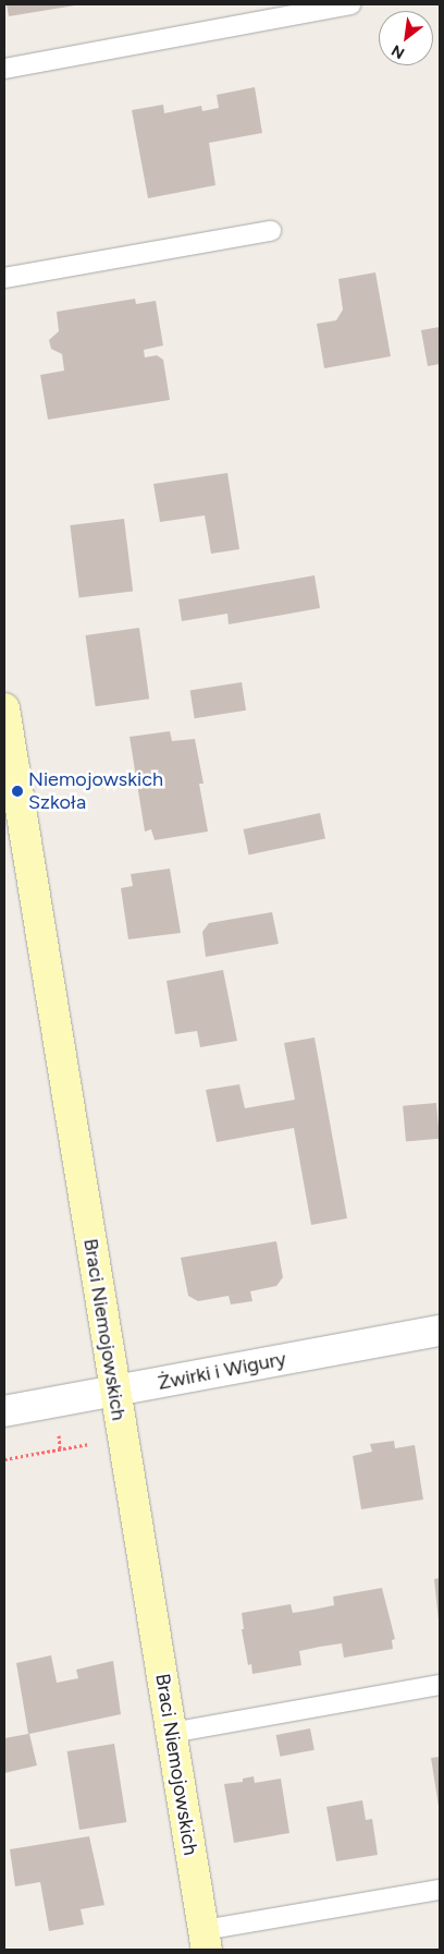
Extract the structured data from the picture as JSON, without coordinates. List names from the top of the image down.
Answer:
{
  "streets": {
    "street": ["Braci Niemojowskich", "Żwirki i Wigury"]
  },
  "crossings": [
    ["Braci Niemojowskich", "Żwirki i Wigury"]
  ],
  "places": ["Niemojowskich Szkoła"],
  "north": "bottom left"
}
